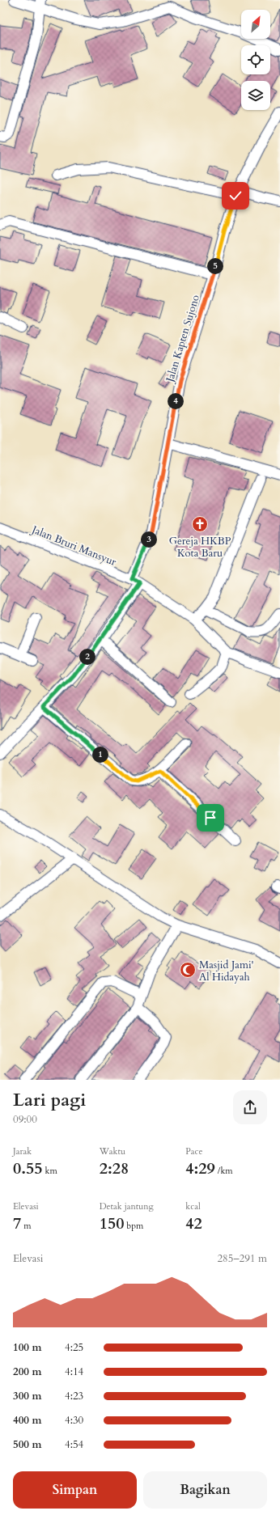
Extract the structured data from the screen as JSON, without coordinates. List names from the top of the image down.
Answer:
{
  "streets": {
    "street": ["Jalan Kapten Sujono", "Jalan Bruri Mansyur"]
  },
  "crossings": [
    ["Jalan Kapten Sujono", "Jalan Bruri Mansyur"]
  ],
  "places": {
    "church": ["Gereja HKBP Kota Baru"],
    "mosque": ["Masjid Jami' Al Hidayah"]
  },
  "north": "top right",
  "page": {
    "pins": [
      "5",
      "4",
      "3",
      "2",
      "1"
    ],
    "heading": ["Lari pagi", "09:00"],
    "stats": [
      ["Jarak", "0.55 km"],
      ["Waktu", "2:28"],
      ["Pace", "4:29 /km"],
      ["Elevasi", "7 m"],
      ["Detak jantung", "150 bpm"],
      ["kcal", "42"]
    ],
    "chart": ["Elevasi", "285–291 m"],
    "list": [
      {
        "name": "100 m",
        "note": "4:25"
      },
      {
        "name": "200 m",
        "note": "4:14"
      },
      {
        "name": "300 m",
        "note": "4:23"
      },
      {
        "name": "400 m",
        "note": "4:30"
      },
      {
        "name": "500 m",
        "note": "4:54"
      }
    ],
    "buttons": ["Simpan", "Bagikan"]
  }
}
